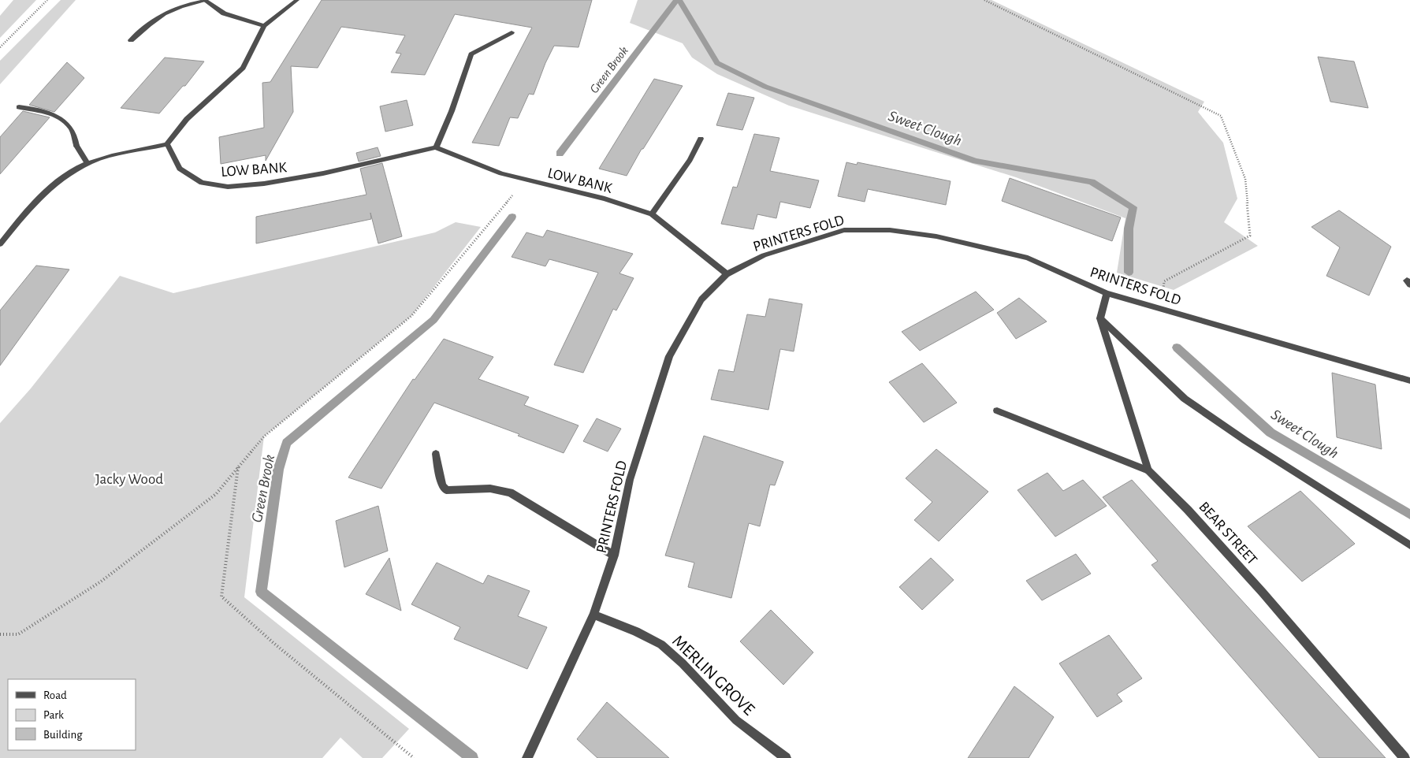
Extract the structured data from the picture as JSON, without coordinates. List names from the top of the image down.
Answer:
{
  "streets": {
    "street": [
      "LOW BANK",
      "PRINTERS FOLD",
      "BEAR STREET",
      "MERLIN GROVE"
    ]
  },
  "crossings": [
    ["LOW BANK", "PRINTERS FOLD"],
    ["PRINTERS FOLD", "MERLIN GROVE"]
  ],
  "water": ["Green Brook", "Sweet Clough"],
  "parks": ["Jacky Wood"],
  "legend": ["Road", "Park", "Building"]
}
